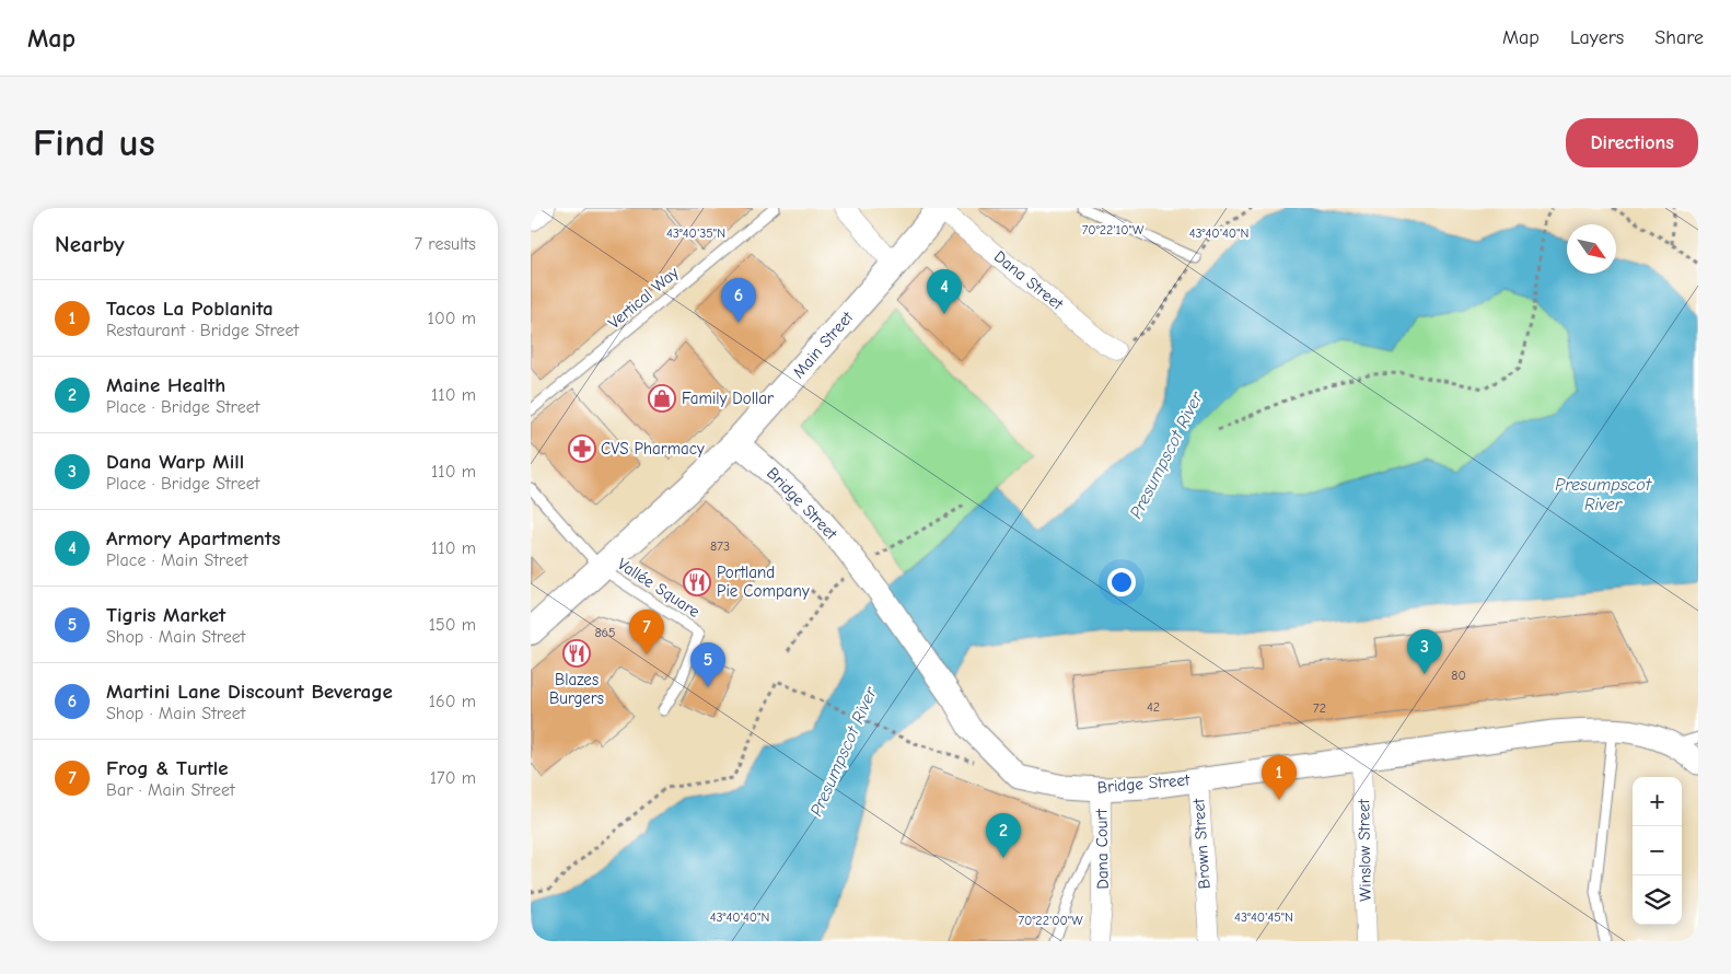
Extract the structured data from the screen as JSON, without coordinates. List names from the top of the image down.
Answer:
{
  "streets": {
    "main road": ["Main Street"],
    "street": [
      "Dana Street",
      "Bridge Street",
      "Brown Street",
      "Dana Court",
      "Winslow Street"
    ],
    "lane": ["Vertical Way", "Vallée Square"]
  },
  "crossings": [
    ["Dana Street", "Main Street"],
    ["Main Street", "Bridge Street"],
    ["Main Street", "Vallée Square"],
    ["Bridge Street", "Brown Street"],
    ["Bridge Street", "Dana Court"],
    ["Bridge Street", "Winslow Street"]
  ],
  "water": ["Presumpscot River"],
  "places": {
    "shop": ["Family Dollar"],
    "pharmacy": ["CVS Pharmacy"],
    "restaurant": ["Portland Pie Company", "Blazes Burgers"]
  },
  "house_numbers": [
    "873",
    "865",
    "80",
    "42",
    "72"
  ],
  "north": "bottom right",
  "page": {
    "header": "Map",
    "nav": ["Map", "Layers", "Share"],
    "buttons": "Directions",
    "title": "Find us",
    "heading": ["Nearby", "7 results"],
    "pins": [
      "4",
      "6",
      "7",
      "3",
      "5",
      "1",
      "2"
    ],
    "list": [
      {
        "mark": "1",
        "name": "Tacos La Poblanita",
        "note": "Restaurant · Bridge Street",
        "value": "100 m"
      },
      {
        "mark": "2",
        "name": "Maine Health",
        "note": "Place · Bridge Street",
        "value": "110 m"
      },
      {
        "mark": "3",
        "name": "Dana Warp Mill",
        "note": "Place · Bridge Street",
        "value": "110 m"
      },
      {
        "mark": "4",
        "name": "Armory Apartments",
        "note": "Place · Main Street",
        "value": "110 m"
      },
      {
        "mark": "5",
        "name": "Tigris Market",
        "note": "Shop · Main Street",
        "value": "150 m"
      },
      {
        "mark": "6",
        "name": "Martini Lane Discount Beverage",
        "note": "Shop · Main Street",
        "value": "160 m"
      },
      {
        "mark": "7",
        "name": "Frog & Turtle",
        "note": "Bar · Main Street",
        "value": "170 m"
      }
    ],
    "map_buttons": ["+", "−"]
  },
  "coordinates": [
    "70°22'10\"W",
    "43°40'35\"N",
    "43°40'40\"N",
    "43°40'45\"N",
    "70°22'00\"W"
  ]
}
